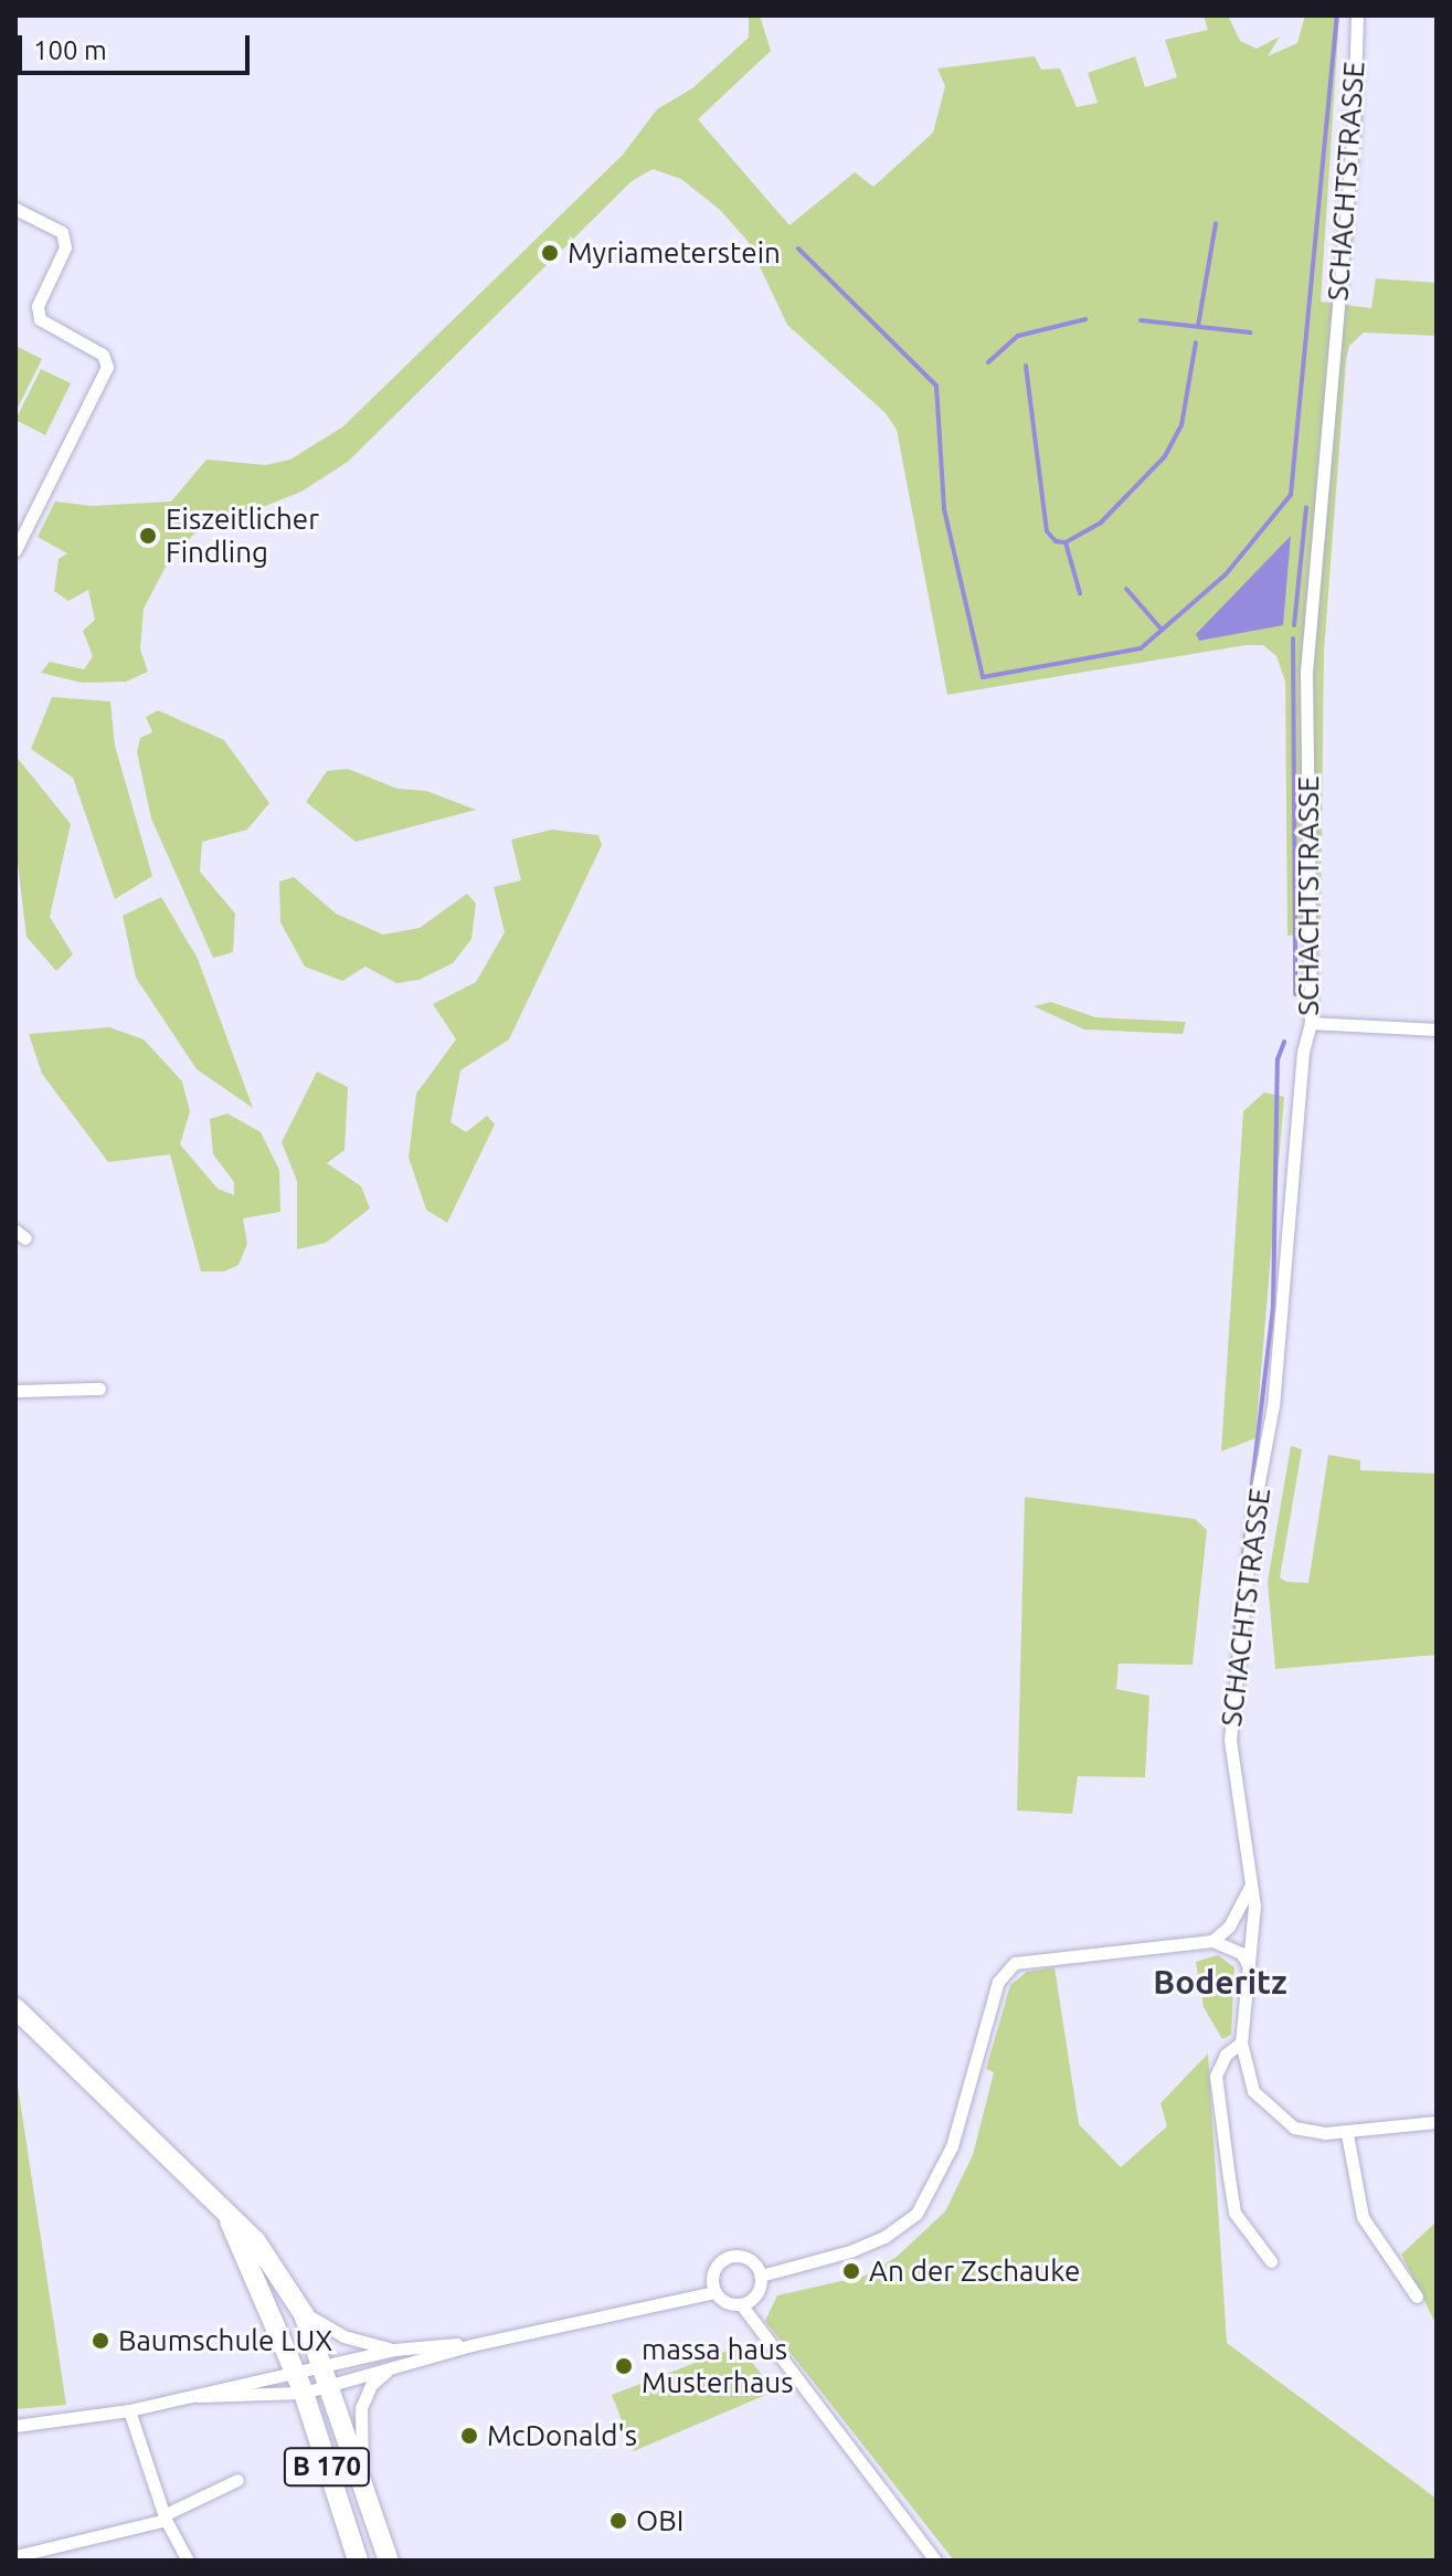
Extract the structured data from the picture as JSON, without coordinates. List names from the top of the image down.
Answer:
{
  "streets": {
    "main road": ["B 170"],
    "street": ["SCHACHTSTRASSE"]
  },
  "districts": ["Boderitz"],
  "places": [
    "Myriameterstein",
    "Eiszeitlicher Findling",
    "An der Zschauke",
    "Baumschule LUX",
    "massa haus Musterhaus",
    "McDonald's",
    "OBI"
  ],
  "scale_bar": "100 m"
}
